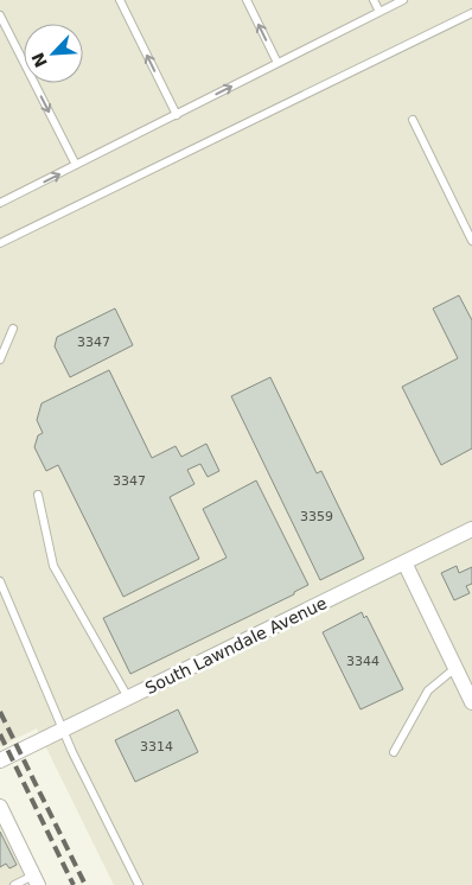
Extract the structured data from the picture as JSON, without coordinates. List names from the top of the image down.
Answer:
{
  "streets": {
    "street": ["South Lawndale Avenue"]
  },
  "house_numbers": [
    "3347",
    "3347",
    "3359",
    "3344",
    "3314"
  ],
  "north": "bottom left"
}
